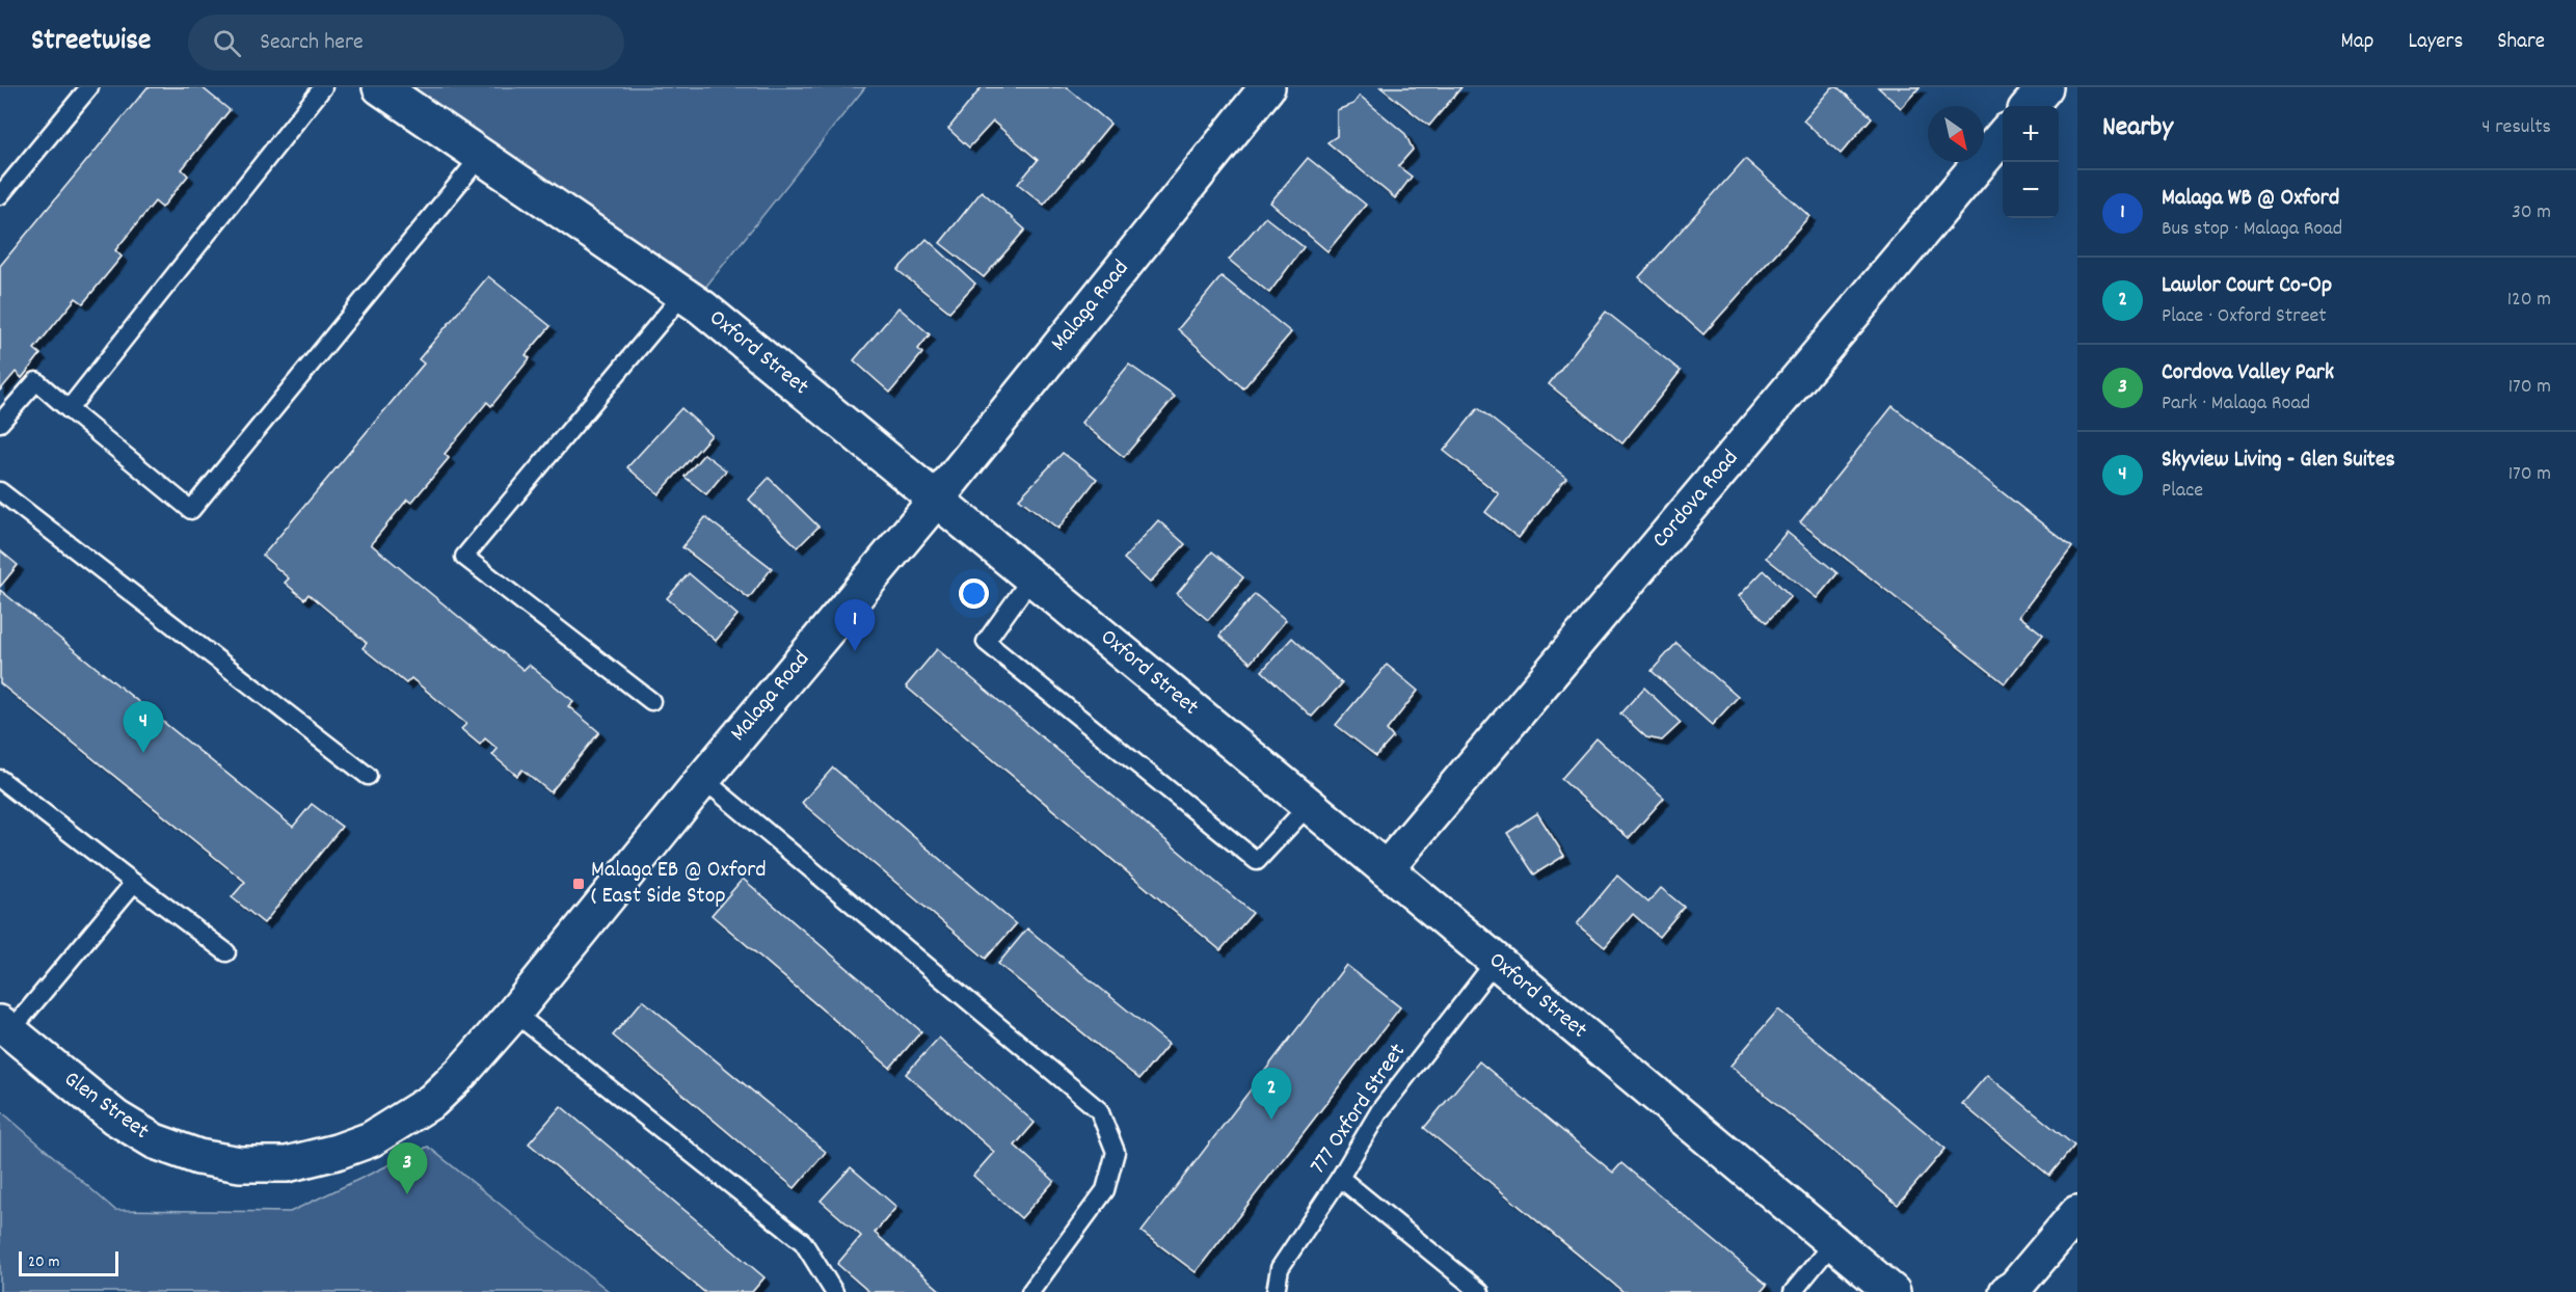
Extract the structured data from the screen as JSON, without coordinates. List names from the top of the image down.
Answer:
{
  "streets": {
    "street": [
      "Malaga Road",
      "Oxford Street",
      "Cordova Road",
      "Glen Street"
    ],
    "lane": ["777 Oxford Street"]
  },
  "crossings": [
    ["Malaga Road", "Oxford Street"],
    ["Malaga Road", "Glen Street"],
    ["Oxford Street", "Cordova Road"],
    ["Oxford Street", "777 Oxford Street"]
  ],
  "places": {
    "transit": ["Malaga EB @ Oxford ( East Side Stop"]
  },
  "scale_bar": "20 m",
  "north": "bottom right",
  "page": {
    "header": "Streetwise",
    "search": "Search here",
    "nav": ["Map", "Layers", "Share"],
    "heading": ["Nearby", "4 results"],
    "map_buttons": ["+", "−"],
    "list": [
      {
        "mark": "1",
        "name": "Malaga WB @ Oxford",
        "note": "Bus stop · Malaga Road",
        "value": "30 m"
      },
      {
        "mark": "2",
        "name": "Lawlor Court Co-Op",
        "note": "Place · Oxford Street",
        "value": "120 m"
      },
      {
        "mark": "3",
        "name": "Cordova Valley Park",
        "note": "Park · Malaga Road",
        "value": "170 m"
      },
      {
        "mark": "4",
        "name": "Skyview Living - Glen Suites",
        "note": "Place",
        "value": "170 m"
      }
    ],
    "pins": [
      "1",
      "4",
      "2",
      "3"
    ],
    "scale": "20 m"
  }
}
